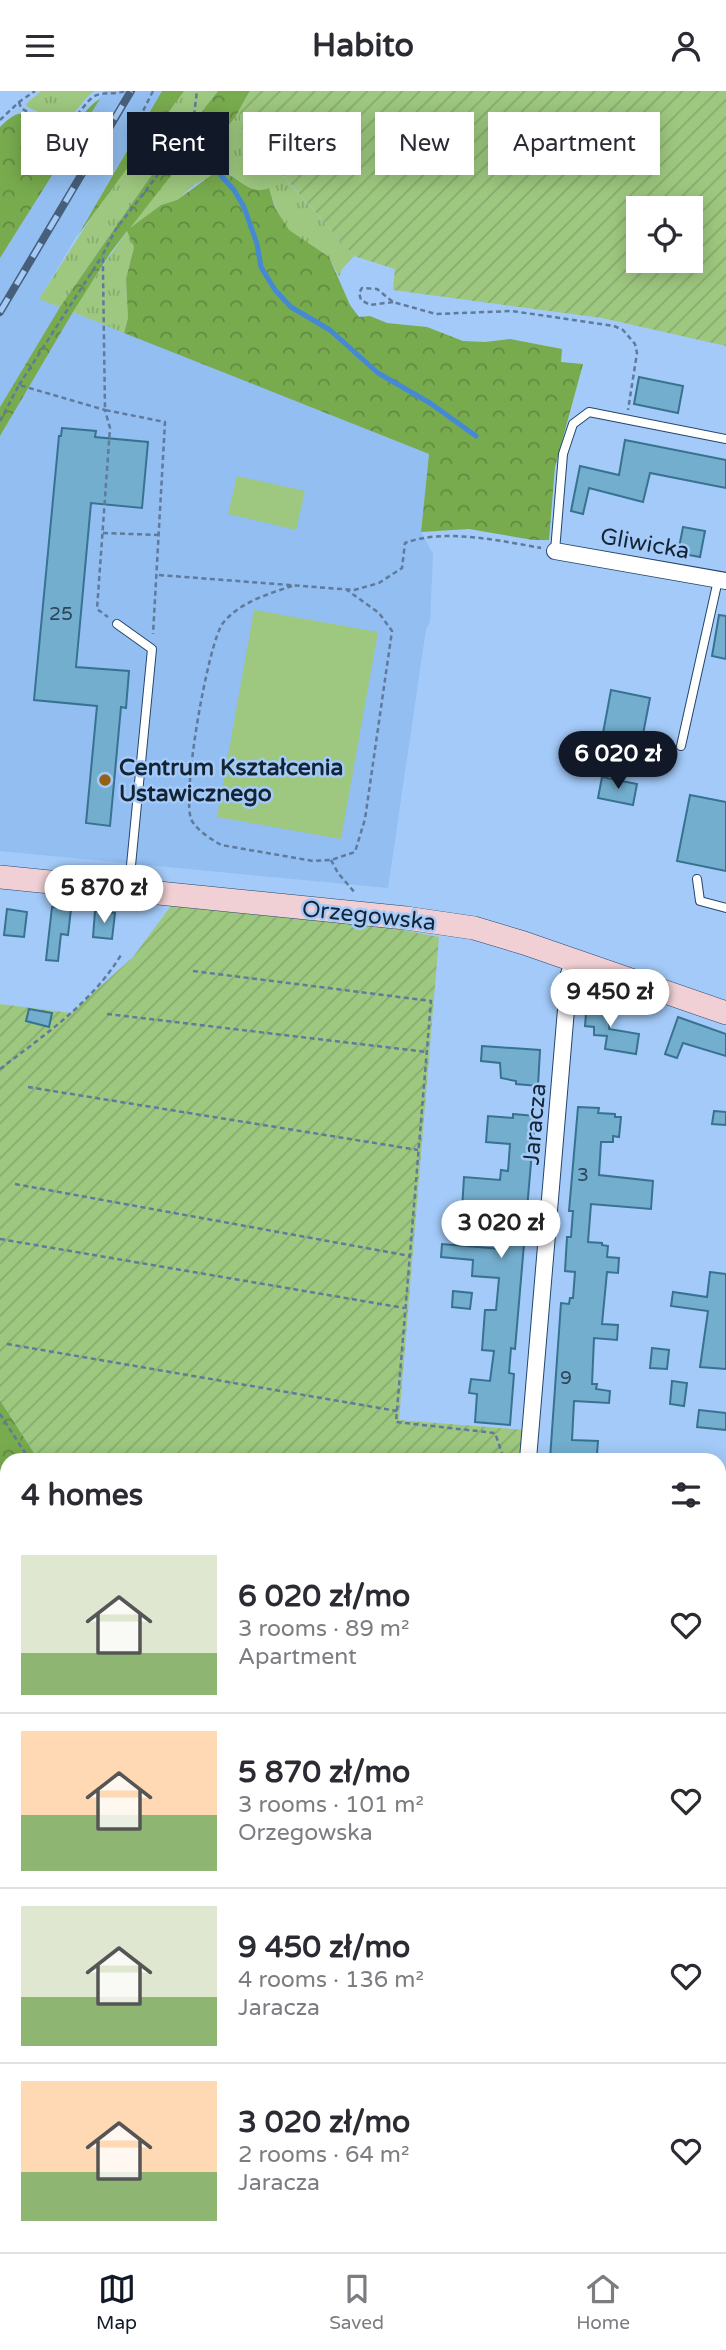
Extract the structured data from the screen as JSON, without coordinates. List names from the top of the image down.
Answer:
{
  "streets": {
    "street": ["Gliwicka", "Orzegowska", "Jaracza"]
  },
  "crossings": [
    ["Orzegowska", "Jaracza"]
  ],
  "places": ["Centrum Kształcenia Ustawicznego"],
  "house_numbers": ["25", "3", "9"],
  "page": {
    "header": "Habito",
    "chip": [
      "Buy",
      "Rent",
      "Filters",
      "New",
      "Apartment"
    ],
    "price": [
      "6 020 zł",
      "5 870 zł",
      "9 450 zł",
      "3 020 zł"
    ],
    "heading": "4 homes",
    "list": [
      {
        "name": "6 020 zł/mo",
        "note": "3 rooms · 89 m² · Apartment"
      },
      {
        "name": "5 870 zł/mo",
        "note": "3 rooms · 101 m² · Orzegowska"
      },
      {
        "name": "9 450 zł/mo",
        "note": "4 rooms · 136 m² · Jaracza"
      },
      {
        "name": "3 020 zł/mo",
        "note": "2 rooms · 64 m² · Jaracza"
      }
    ],
    "tabs": ["Map", "Saved", "Home"]
  }
}
